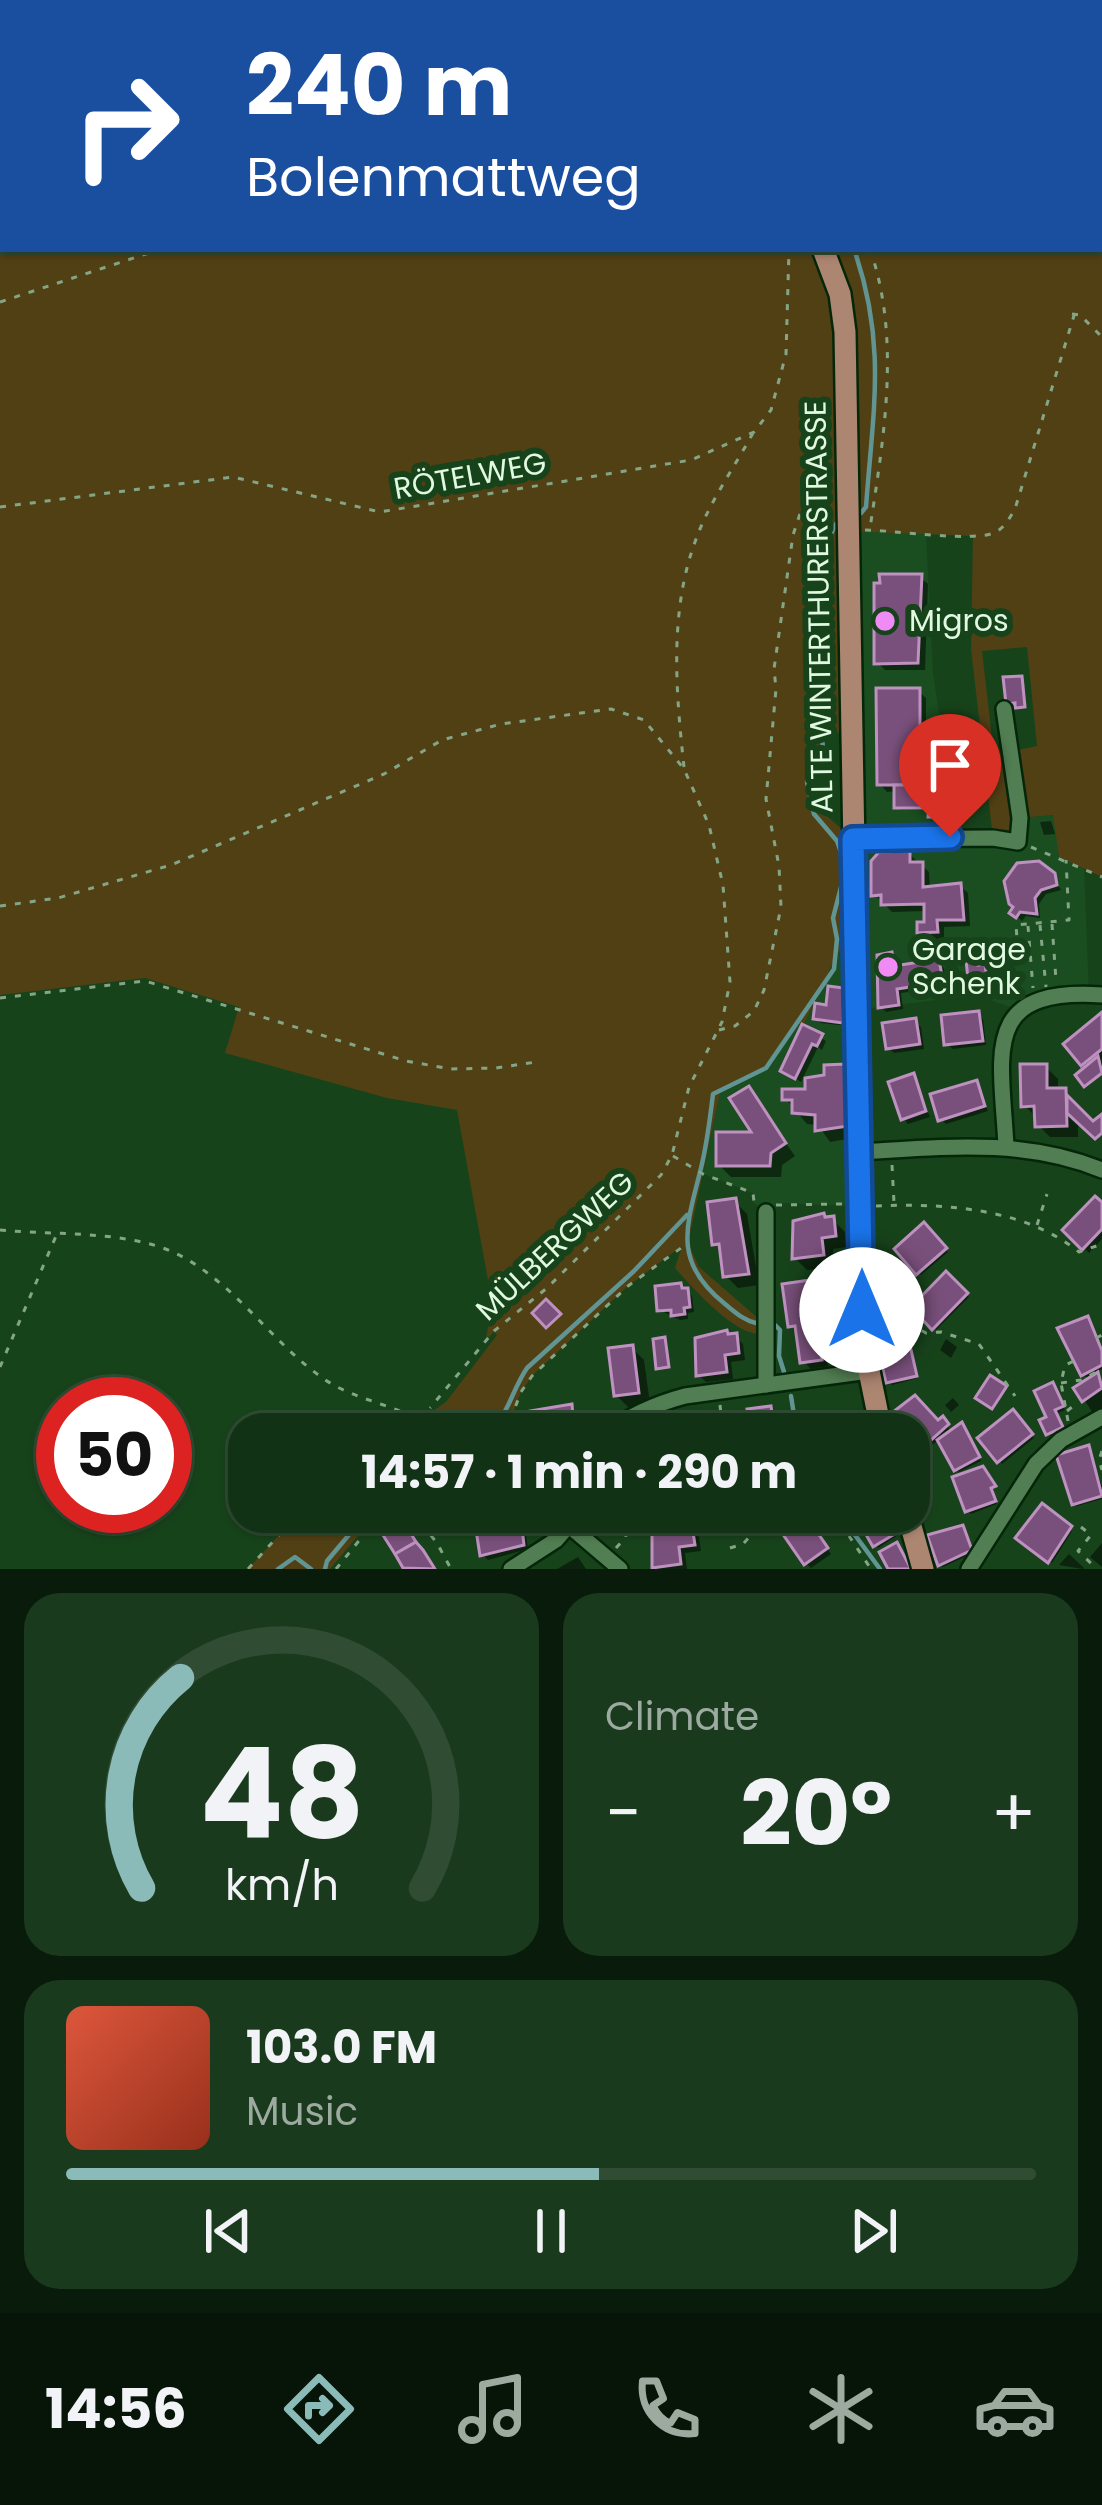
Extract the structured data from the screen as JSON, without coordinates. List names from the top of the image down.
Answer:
{
  "streets": {
    "main road": ["ALTE WINTERTHURERSTRASSE"],
    "path": ["RÖTELWEG", "MÜLBERGWEG"]
  },
  "places": ["Migros", "Garage Schenk"],
  "page": {
    "turn": ["240 m", "Bolenmattweg"],
    "limit": "50",
    "trip": "14:57 · 1 min · 290 m",
    "tile": "Climate",
    "heat": ["−", "20°", "+"],
    "song": ["103.0 FM", "Music"],
    "tabs": "14:56",
    "gauge": ["48", "km/h"]
  }
}
